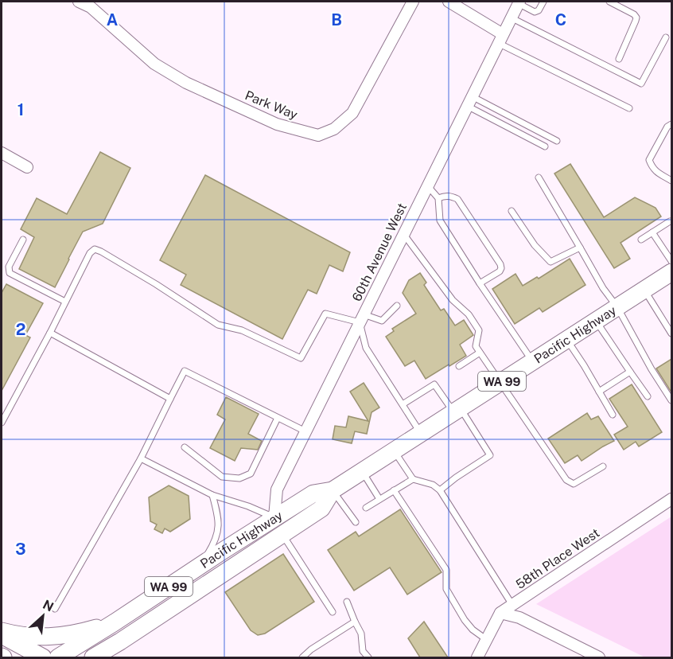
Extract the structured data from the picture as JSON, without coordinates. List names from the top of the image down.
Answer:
{
  "streets": {
    "main road": ["Pacific Highway", "WA 99"],
    "street": ["Park Way", "60th Avenue West", "58th Place West"]
  },
  "crossings": [
    ["60th Avenue West", "Pacific Highway"]
  ],
  "north": "top right",
  "grid": {
    "columns": ["A", "B", "C"],
    "rows": ["1", "2", "3"]
  }
}
